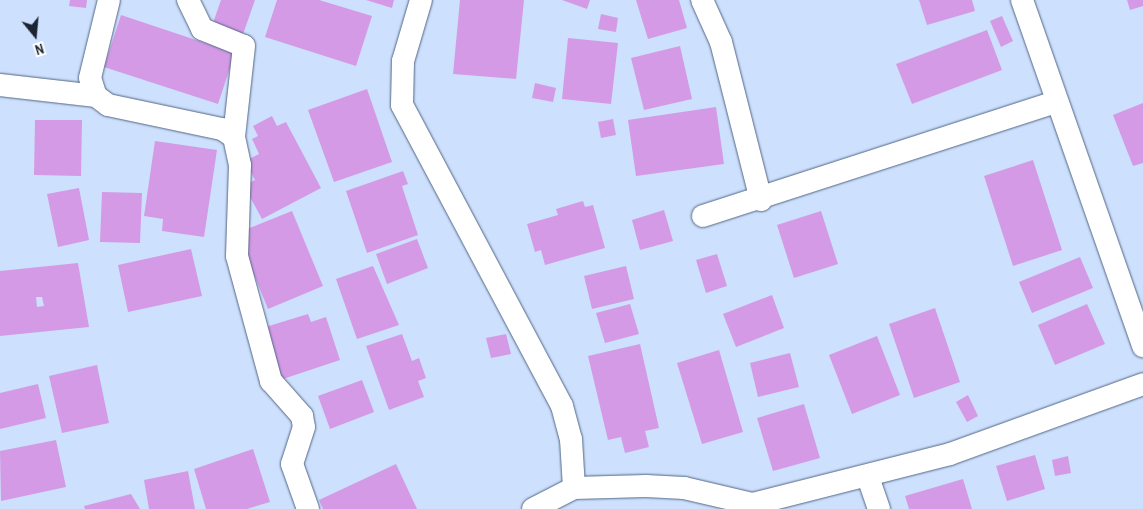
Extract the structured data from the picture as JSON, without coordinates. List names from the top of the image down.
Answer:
{
  "north": "bottom"
}
